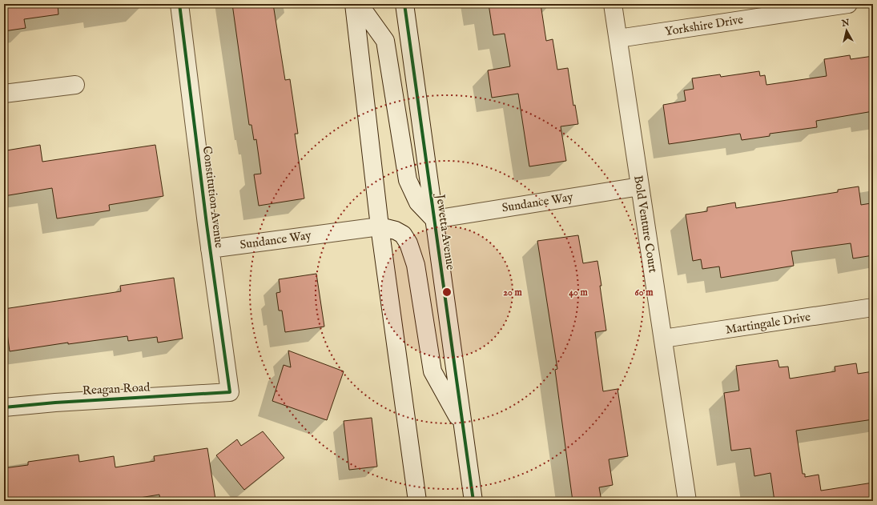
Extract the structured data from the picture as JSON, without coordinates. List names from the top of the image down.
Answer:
{
  "streets": {
    "street": [
      "Yorkshire Drive",
      "Constitution Avenue",
      "Sundance Way",
      "Bold Venture Court",
      "Jewetta Avenue",
      "Martingale Drive",
      "Reagan Road"
    ]
  },
  "crossings": [
    ["Yorkshire Drive", "Bold Venture Court"],
    ["Constitution Avenue", "Sundance Way"],
    ["Constitution Avenue", "Reagan Road"],
    ["Sundance Way", "Bold Venture Court"],
    ["Sundance Way", "Jewetta Avenue"],
    ["Bold Venture Court", "Martingale Drive"]
  ],
  "north": "top",
  "rings": ["20 m", "40 m", "60 m"]
}
